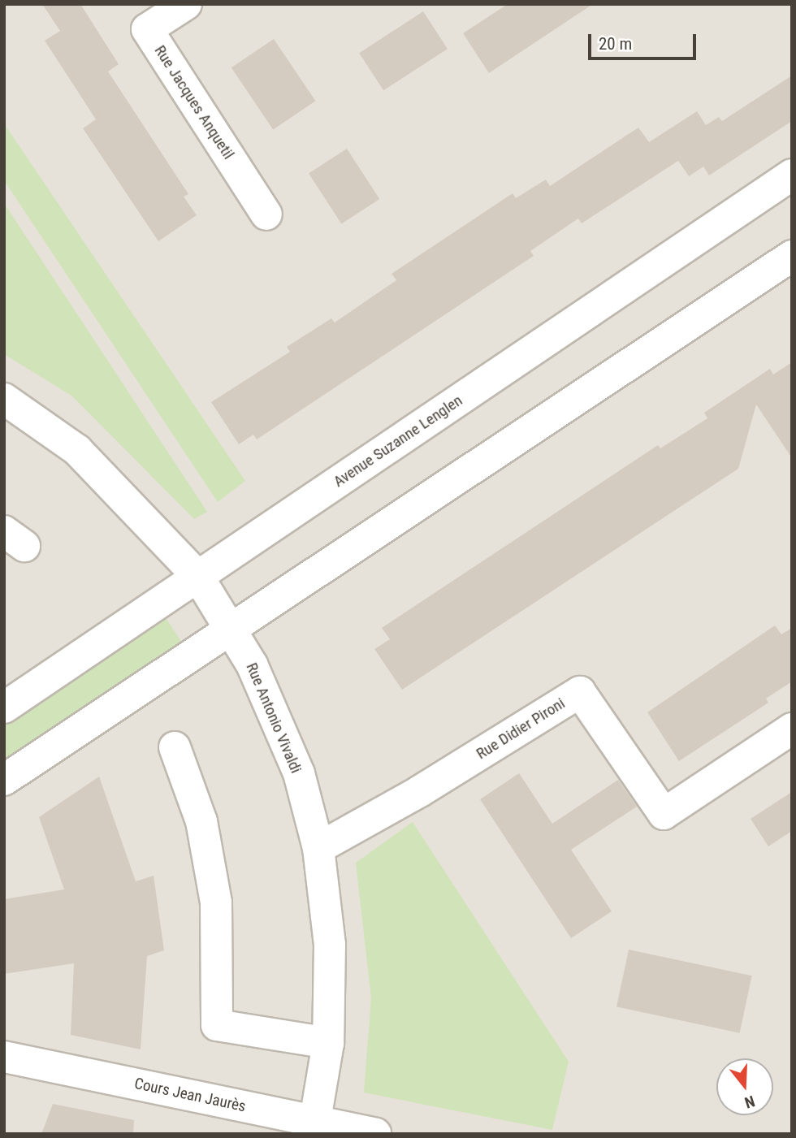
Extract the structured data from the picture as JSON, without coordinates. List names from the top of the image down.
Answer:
{
  "streets": {
    "street": [
      "Rue Jacques Anquetil",
      "Avenue Suzanne Lenglen",
      "Rue Antonio Vivaldi",
      "Rue Didier Pironi",
      "Cours Jean Jaurès"
    ]
  },
  "crossings": [
    ["Avenue Suzanne Lenglen", "Rue Antonio Vivaldi"],
    ["Rue Antonio Vivaldi", "Rue Didier Pironi"],
    ["Rue Antonio Vivaldi", "Cours Jean Jaurès"]
  ],
  "scale_bar": "20 m",
  "north": "bottom"
}
